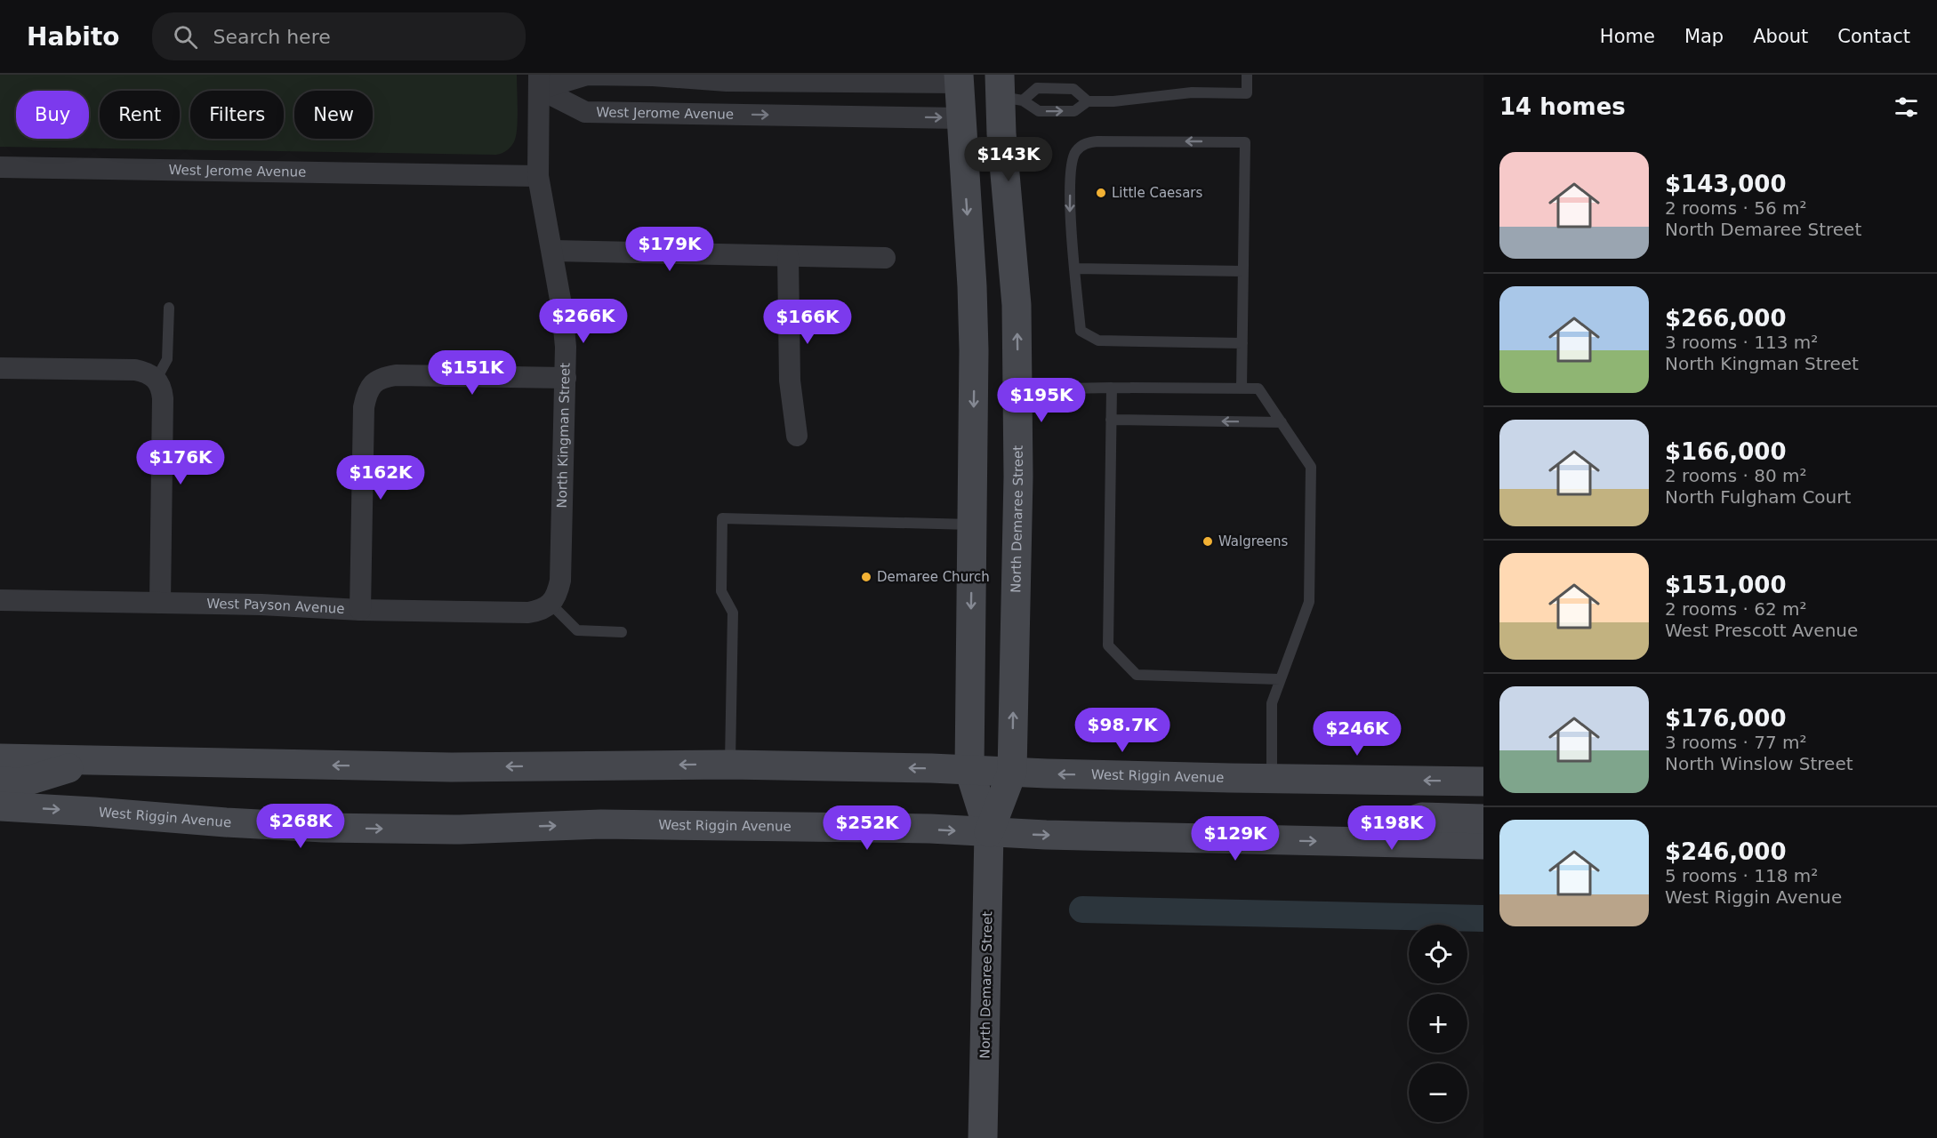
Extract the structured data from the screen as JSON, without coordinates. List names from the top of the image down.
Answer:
{
  "streets": {
    "main road": ["North Demaree Street", "West Riggin Avenue"],
    "street": ["West Jerome Avenue", "North Kingman Street", "West Payson Avenue"]
  },
  "crossings": [
    ["West Jerome Avenue", "North Kingman Street"],
    ["West Jerome Avenue", "North Demaree Street"],
    ["North Kingman Street", "West Payson Avenue"],
    ["North Demaree Street", "West Riggin Avenue"]
  ],
  "places": ["Little Caesars", "Walgreens", "Demaree Church"],
  "page": {
    "header": "Habito",
    "search": "Search here",
    "nav": [
      "Home",
      "Map",
      "About",
      "Contact"
    ],
    "heading": "14 homes",
    "chip": [
      "Buy",
      "Rent",
      "Filters",
      "New"
    ],
    "price": [
      "$143K",
      "$179K",
      "$266K",
      "$166K",
      "$151K",
      "$195K",
      "$176K",
      "$162K",
      "$98.7K",
      "$246K",
      "$268K",
      "$252K",
      "$198K",
      "$129K"
    ],
    "list": [
      {
        "name": "$143,000",
        "note": "2 rooms · 56 m² · North Demaree Street"
      },
      {
        "name": "$266,000",
        "note": "3 rooms · 113 m² · North Kingman Street"
      },
      {
        "name": "$166,000",
        "note": "2 rooms · 80 m² · North Fulgham Court"
      },
      {
        "name": "$151,000",
        "note": "2 rooms · 62 m² · West Prescott Avenue"
      },
      {
        "name": "$176,000",
        "note": "3 rooms · 77 m² · North Winslow Street"
      },
      {
        "name": "$246,000",
        "note": "5 rooms · 118 m² · West Riggin Avenue"
      }
    ],
    "map_buttons": ["+", "−"]
  }
}
